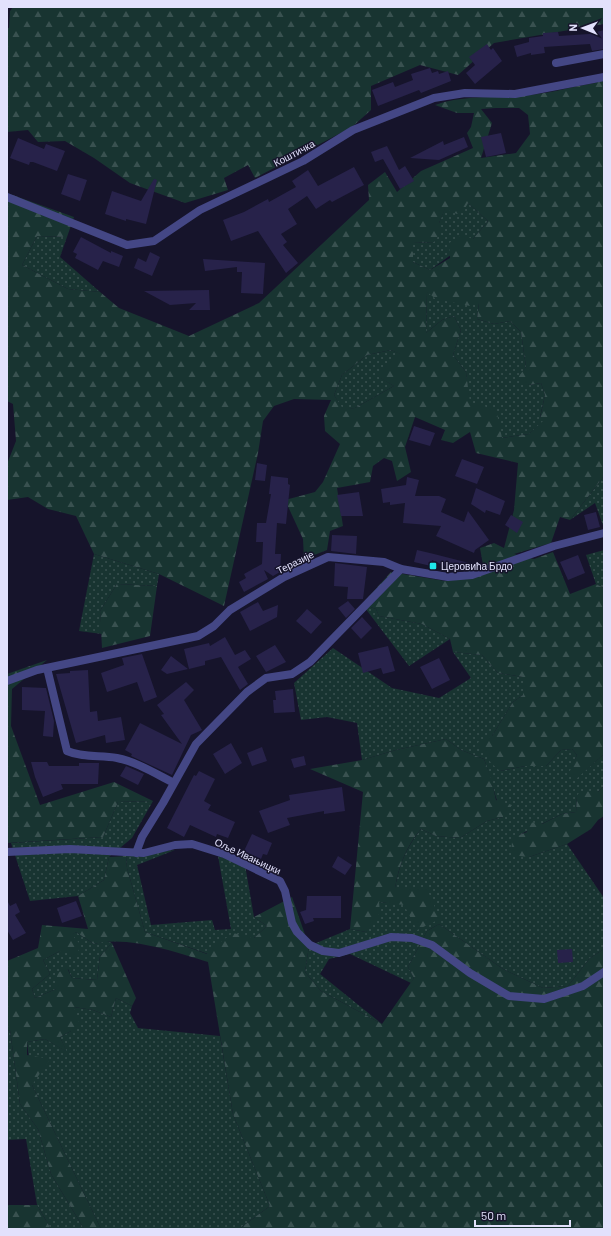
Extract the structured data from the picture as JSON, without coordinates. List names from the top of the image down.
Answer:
{
  "streets": {
    "street": ["Коштичка", "Теразије", "Оље Ивањицки"]
  },
  "places": {
    "transit": ["Церовића Брдо"]
  },
  "scale_bar": "50 m",
  "north": "left"
}
